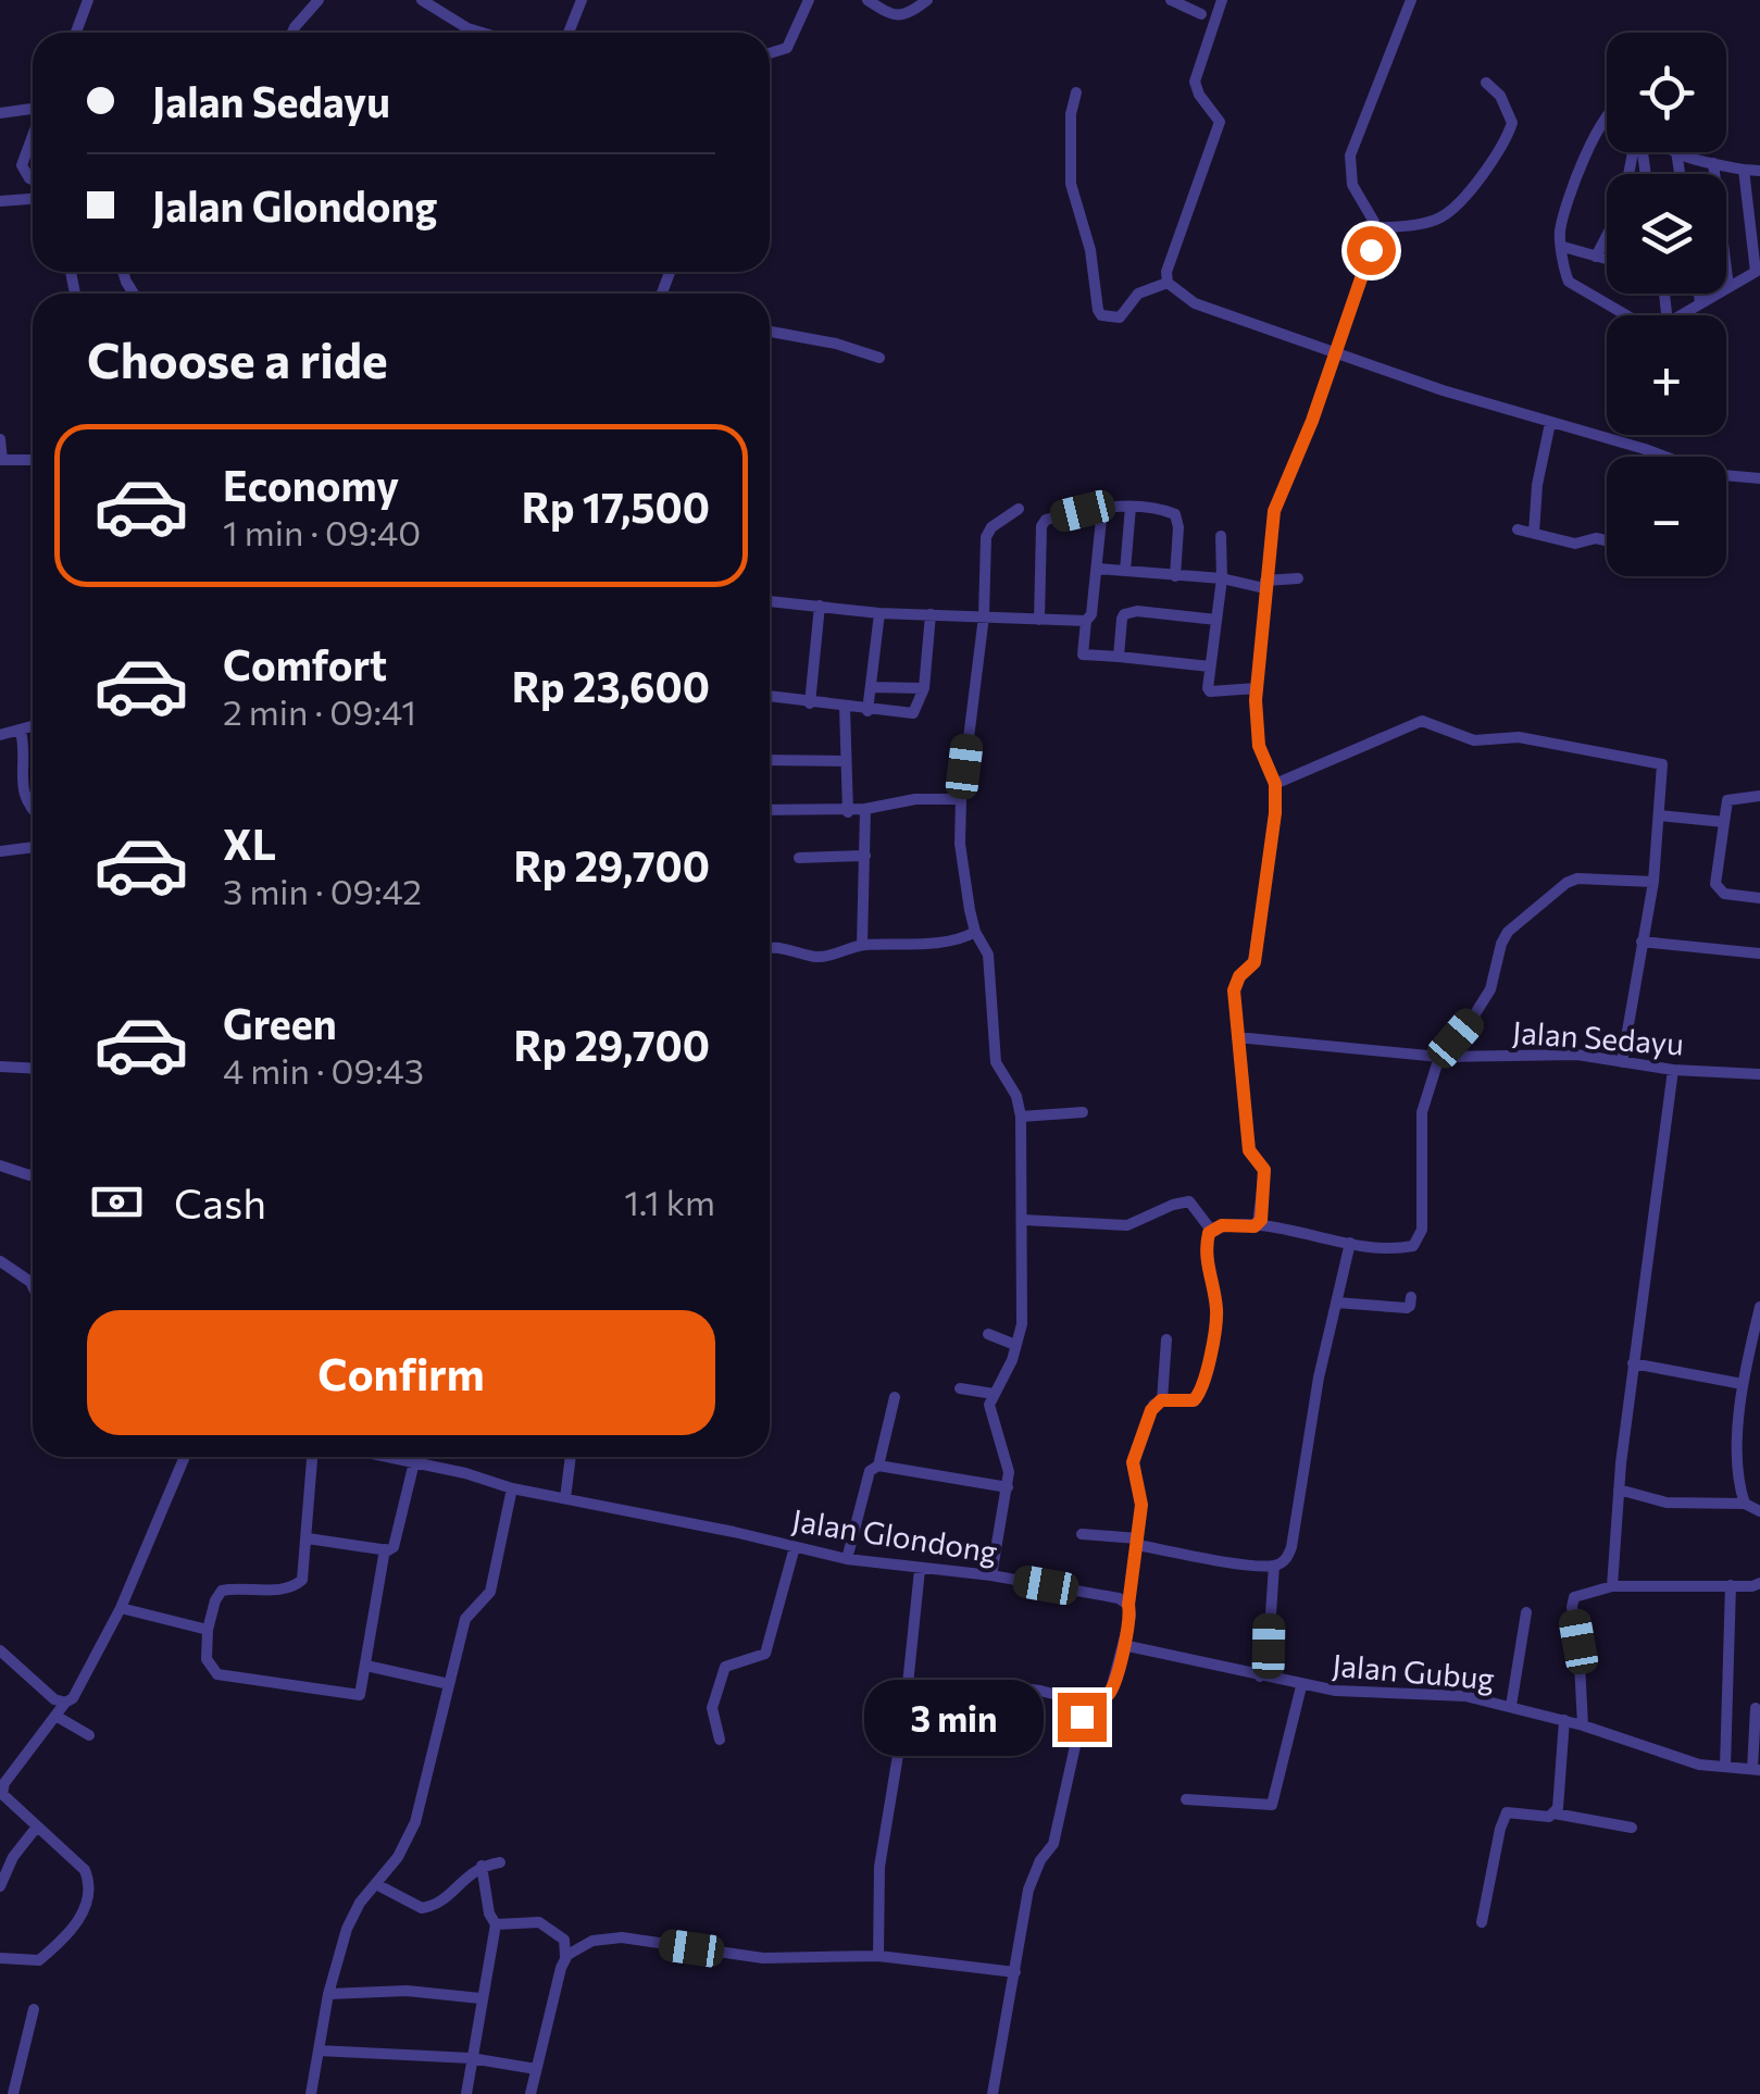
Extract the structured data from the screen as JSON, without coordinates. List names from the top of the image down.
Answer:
{
  "streets": {
    "street": ["Jalan Sedayu", "Jalan Glondong", "Jalan Gubug"]
  },
  "page": {
    "map_buttons": ["+", "−"],
    "banner": ["Jalan Sedayu", "Jalan Glondong"],
    "heading": "Choose a ride",
    "list": [
      {
        "name": "Economy",
        "note": "1 min · 09:40",
        "value": "Rp 17,500"
      },
      {
        "name": "Comfort",
        "note": "2 min · 09:41",
        "value": "Rp 23,600"
      },
      {
        "name": "XL",
        "note": "3 min · 09:42",
        "value": "Rp 29,700"
      },
      {
        "name": "Green",
        "note": "4 min · 09:43",
        "value": "Rp 29,700"
      }
    ],
    "pay": ["Cash", "1.1 km"],
    "buttons": "Confirm",
    "bubble": "3 min"
  }
}
